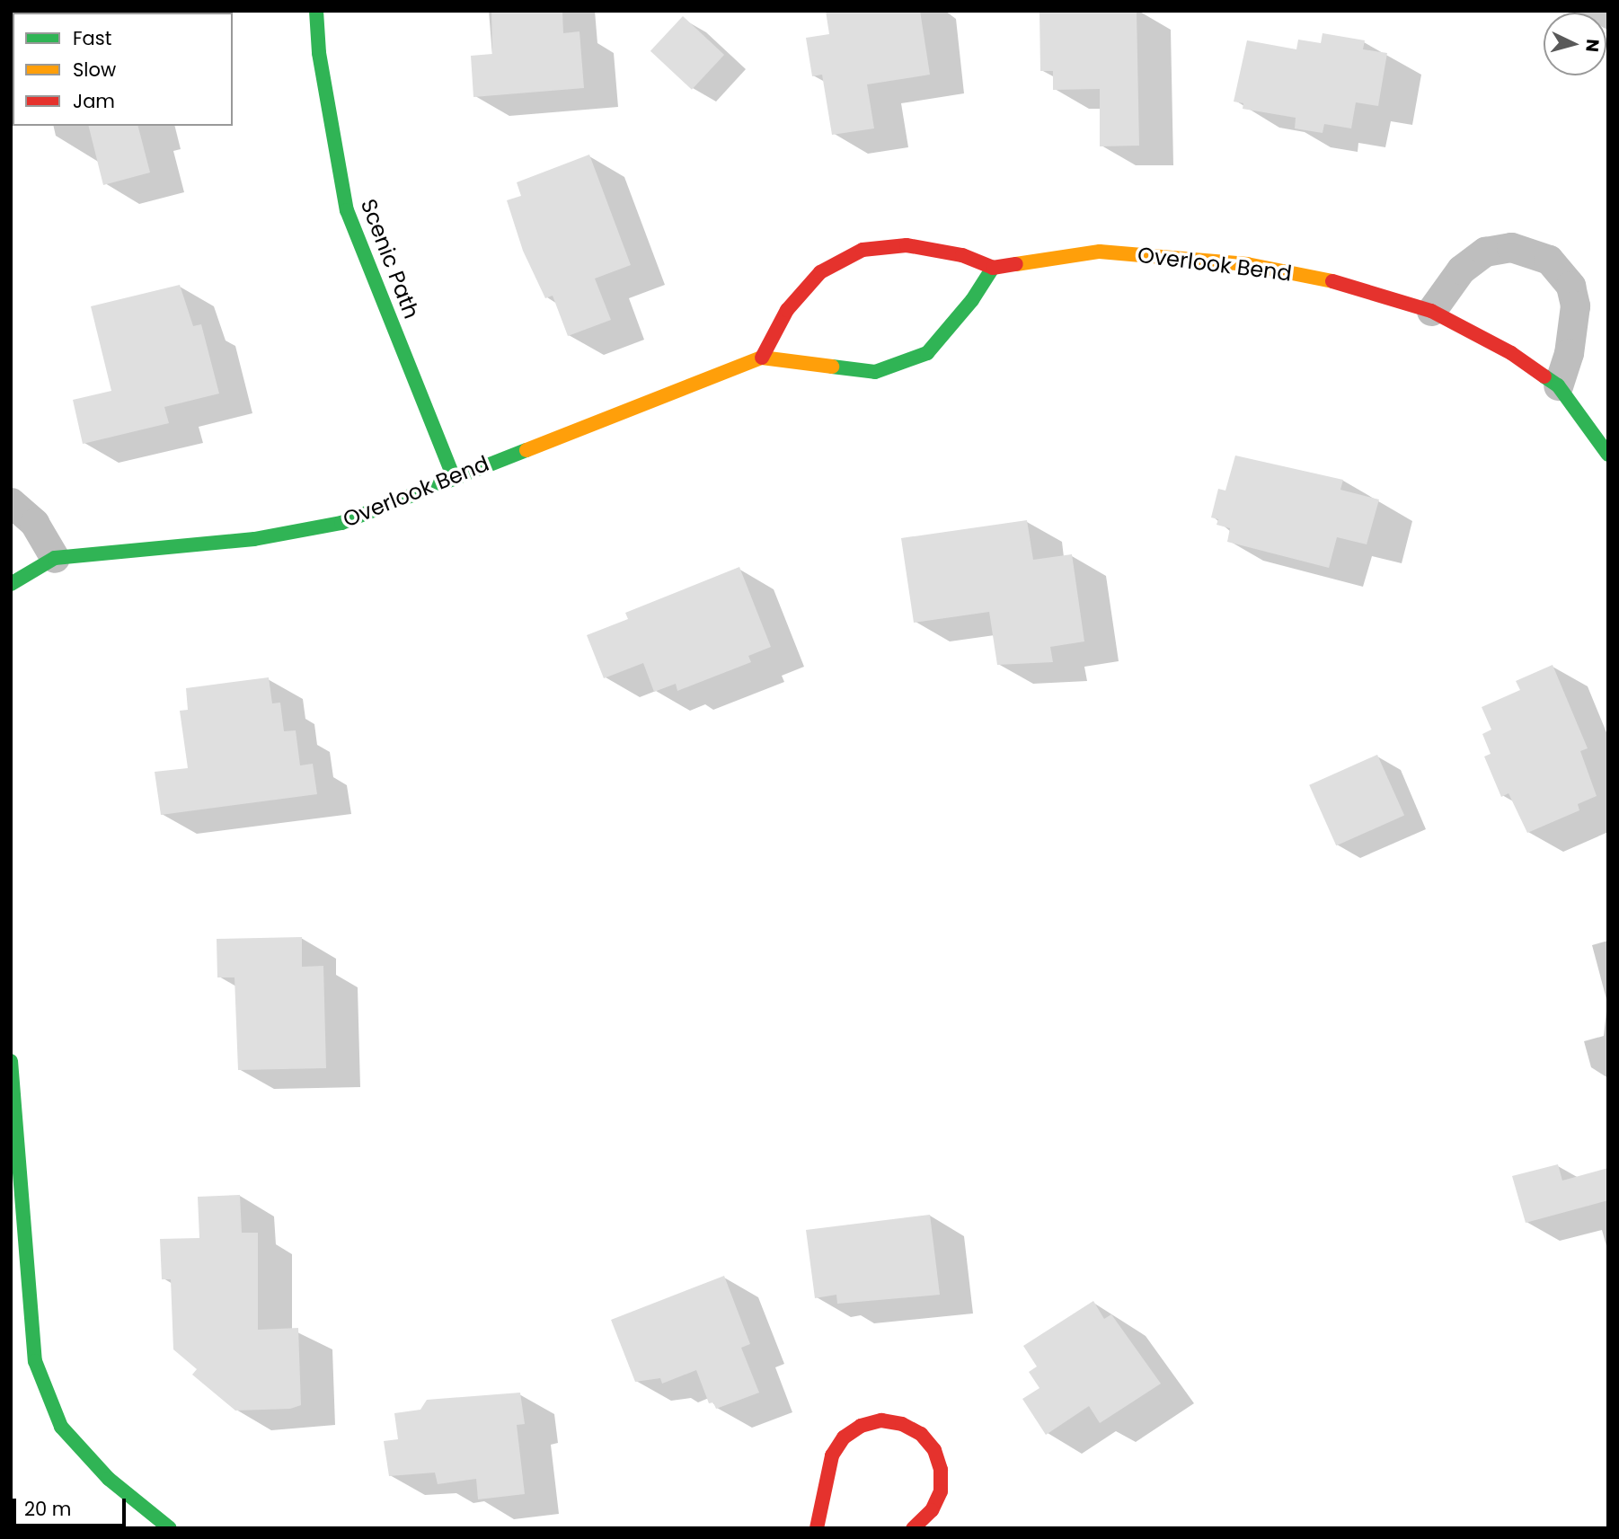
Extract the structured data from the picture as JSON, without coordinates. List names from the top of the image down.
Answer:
{
  "streets": {
    "street": ["Scenic Path", "Overlook Bend"]
  },
  "crossings": [
    ["Scenic Path", "Overlook Bend"]
  ],
  "legend": ["Fast", "Slow", "Jam"],
  "scale_bar": "20 m",
  "north": "right"
}
